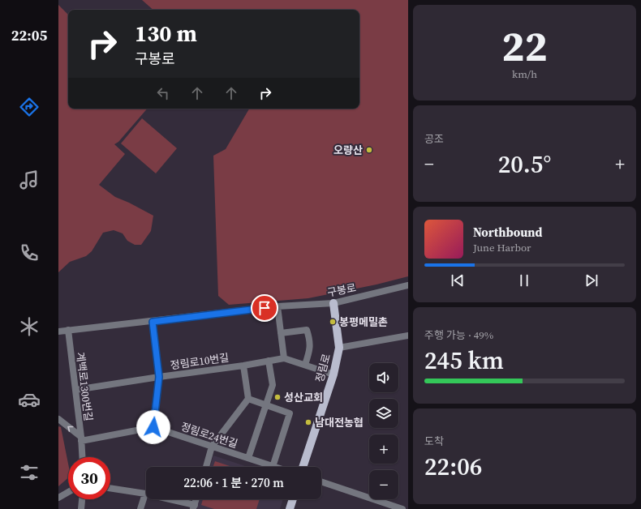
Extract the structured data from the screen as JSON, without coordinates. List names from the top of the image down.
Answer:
{
  "streets": {
    "main road": ["정림로"],
    "street": [
      "구봉로",
      "정림로10번길",
      "계백로1300번길",
      "정림로24번길"
    ]
  },
  "crossings": [
    ["구봉로", "정림로"],
    ["구봉로", "계백로1300번길"],
    ["정림로10번길", "정림로"],
    ["정림로10번길", "계백로1300번길"],
    ["계백로1300번길", "정림로24번길"]
  ],
  "places": [
    "오량산",
    "봉평메밀촌",
    "성산교회",
    "남대전농협"
  ],
  "page": {
    "tabs": "22:05",
    "tile": [
      ["22", "km/h"],
      "공조",
      ["주행 가능 · 49%", "245 km"],
      ["도착", "22:06"]
    ],
    "turn": ["130 m", "구봉로"],
    "heat": ["−", "20.5°", "+"],
    "song": ["Northbound", "June Harbor"],
    "map_buttons": ["+", "−"],
    "limit": "30",
    "trip": "22:06 · 1 분 · 270 m"
  }
}
